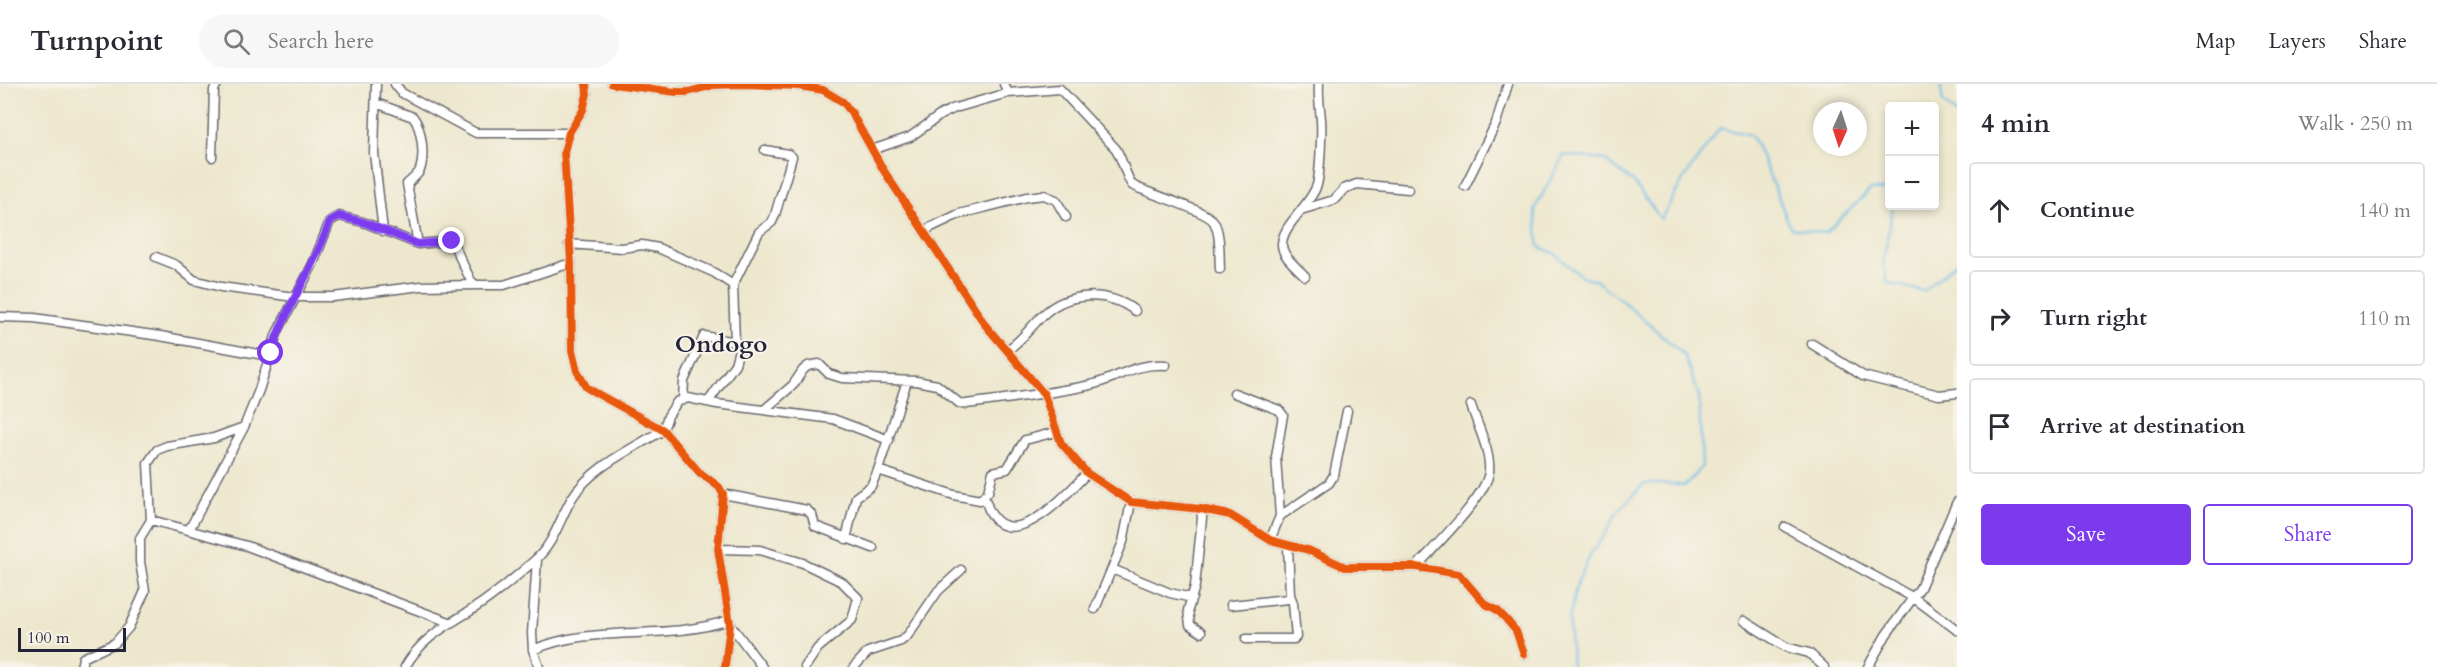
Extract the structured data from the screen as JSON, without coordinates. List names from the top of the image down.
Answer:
{
  "districts": ["Ondogo"],
  "scale_bar": "100 m",
  "north": "bottom",
  "page": {
    "header": "Turnpoint",
    "search": "Search here",
    "nav": ["Map", "Layers", "Share"],
    "heading": ["4 min", "Walk · 250 m"],
    "map_buttons": ["+", "−"],
    "list": [
      ["Continue", "140 m"],
      ["Turn right", "110 m"],
      "Arrive at destination"
    ],
    "buttons": ["Save", "Share"],
    "scale": "100 m"
  }
}
